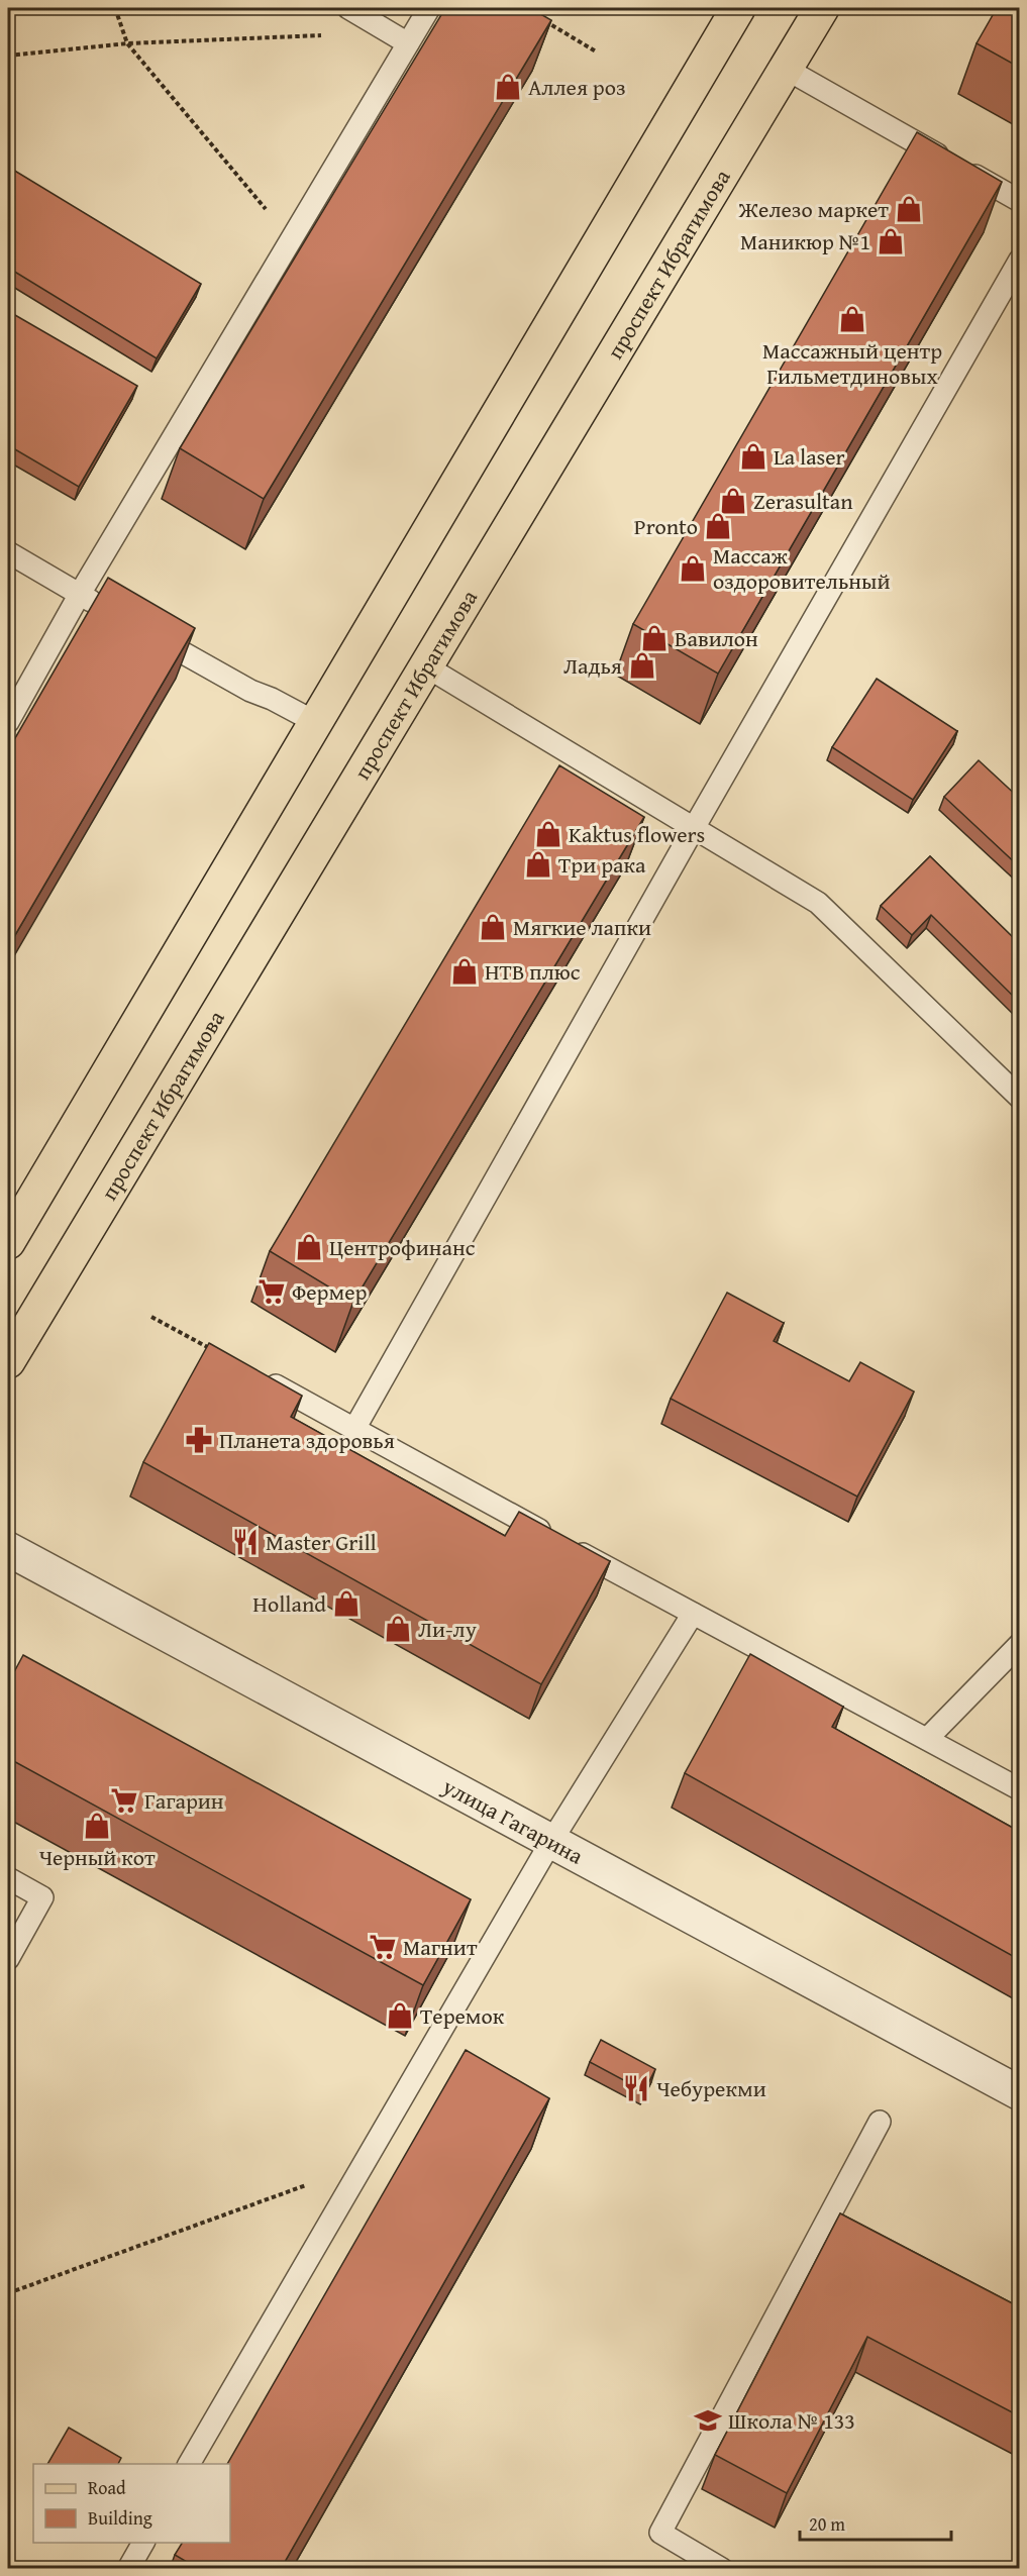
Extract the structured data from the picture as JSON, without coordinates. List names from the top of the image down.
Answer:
{
  "streets": {
    "main road": ["проспект Ибрагимова"],
    "street": ["улица Гагарина"]
  },
  "places": {
    "shop": [
      "Аллея роз",
      "Железо маркет",
      "Маникюр №1",
      "Массажный центр Гильметдиновых",
      "La laser",
      "Zerasultan",
      "Pronto",
      "Массаж оздоровительный",
      "Вавилон",
      "Ладья",
      "Kaktus flowers",
      "Три рака",
      "Мягкие лапки",
      "НТВ плюс",
      "Центрофинанс",
      "Holland",
      "Ли-лу",
      "Черный кот",
      "Теремок"
    ],
    "supermarket": ["Фермер", "Гагарин", "Магнит"],
    "pharmacy": ["Планета здоровья"],
    "restaurant": ["Master Grill", "Чебурекми"],
    "school or university": ["Школа № 133"]
  },
  "legend": ["Road", "Building"],
  "scale_bar": "20 m"
}
